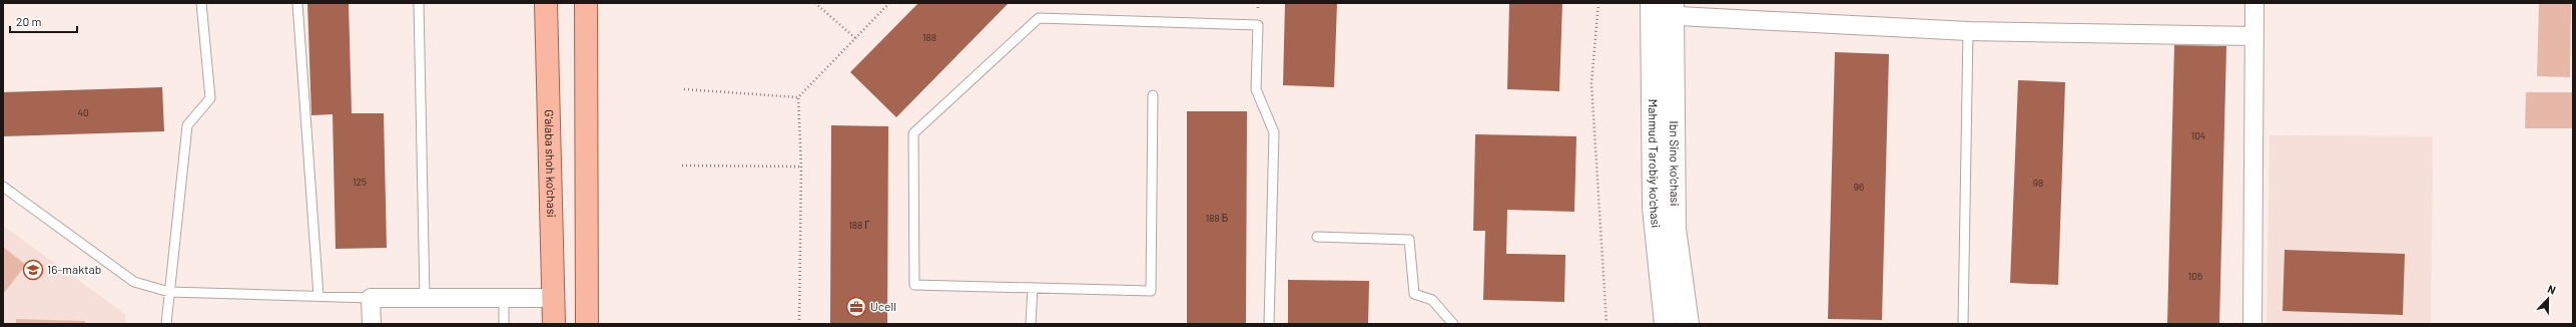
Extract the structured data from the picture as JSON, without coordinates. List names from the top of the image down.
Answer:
{
  "streets": {
    "main road": ["G'alaba shoh ko'chasi", "Mahmud Tarobiy ko'chasi", "Ibn Sino ko'chasi"]
  },
  "places": {
    "school or university": ["16-maktab"],
    "office": ["Ucell"]
  },
  "house_numbers": [
    "188",
    "40",
    "104",
    "125",
    "98",
    "96",
    "188 Б",
    "188 Г",
    "106"
  ],
  "scale_bar": "20 m",
  "north": "top"
}
